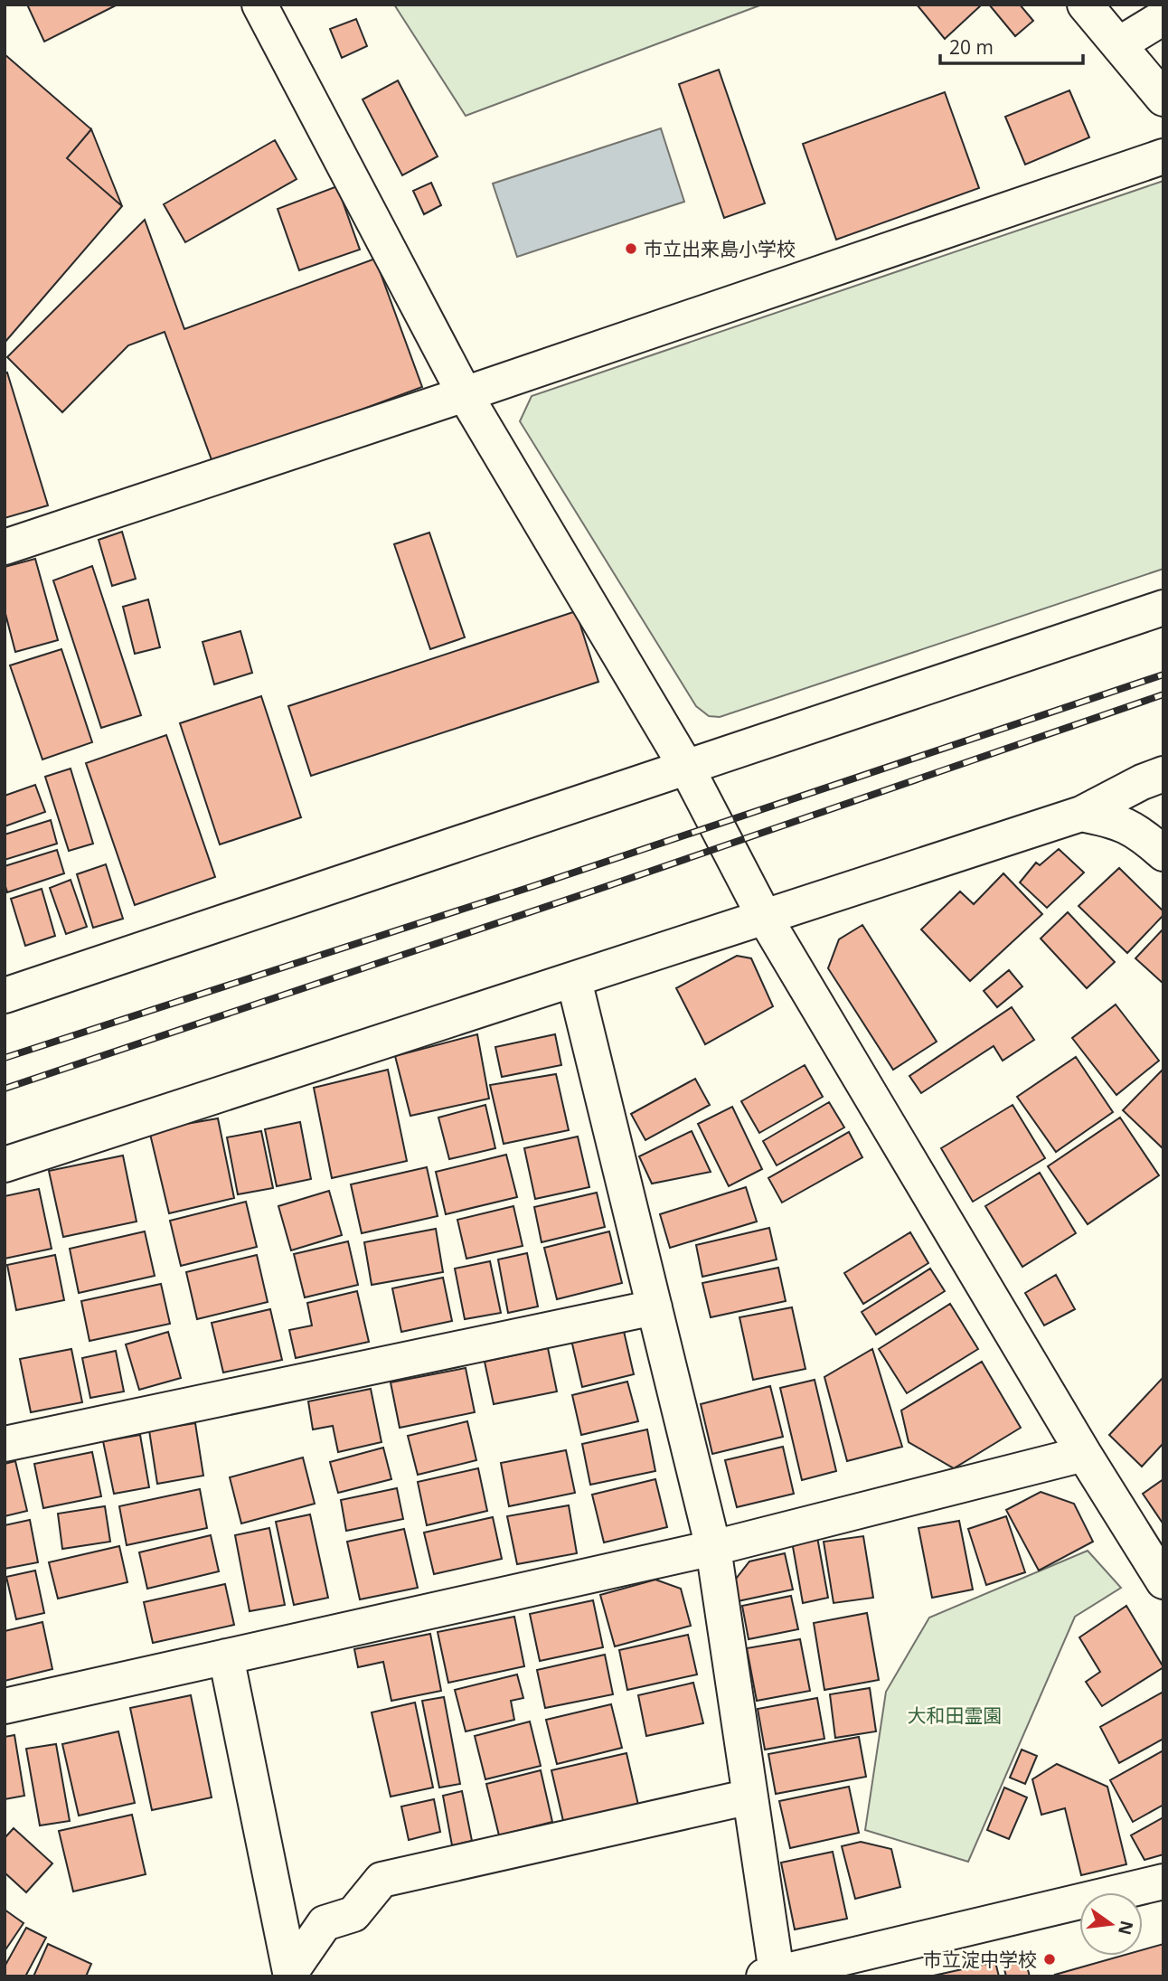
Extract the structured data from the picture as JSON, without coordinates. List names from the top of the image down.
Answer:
{
  "parks": ["大和田霊園"],
  "places": ["市立出来島小学校", "市立淀中学校"],
  "scale_bar": "20 m",
  "north": "right"
}
